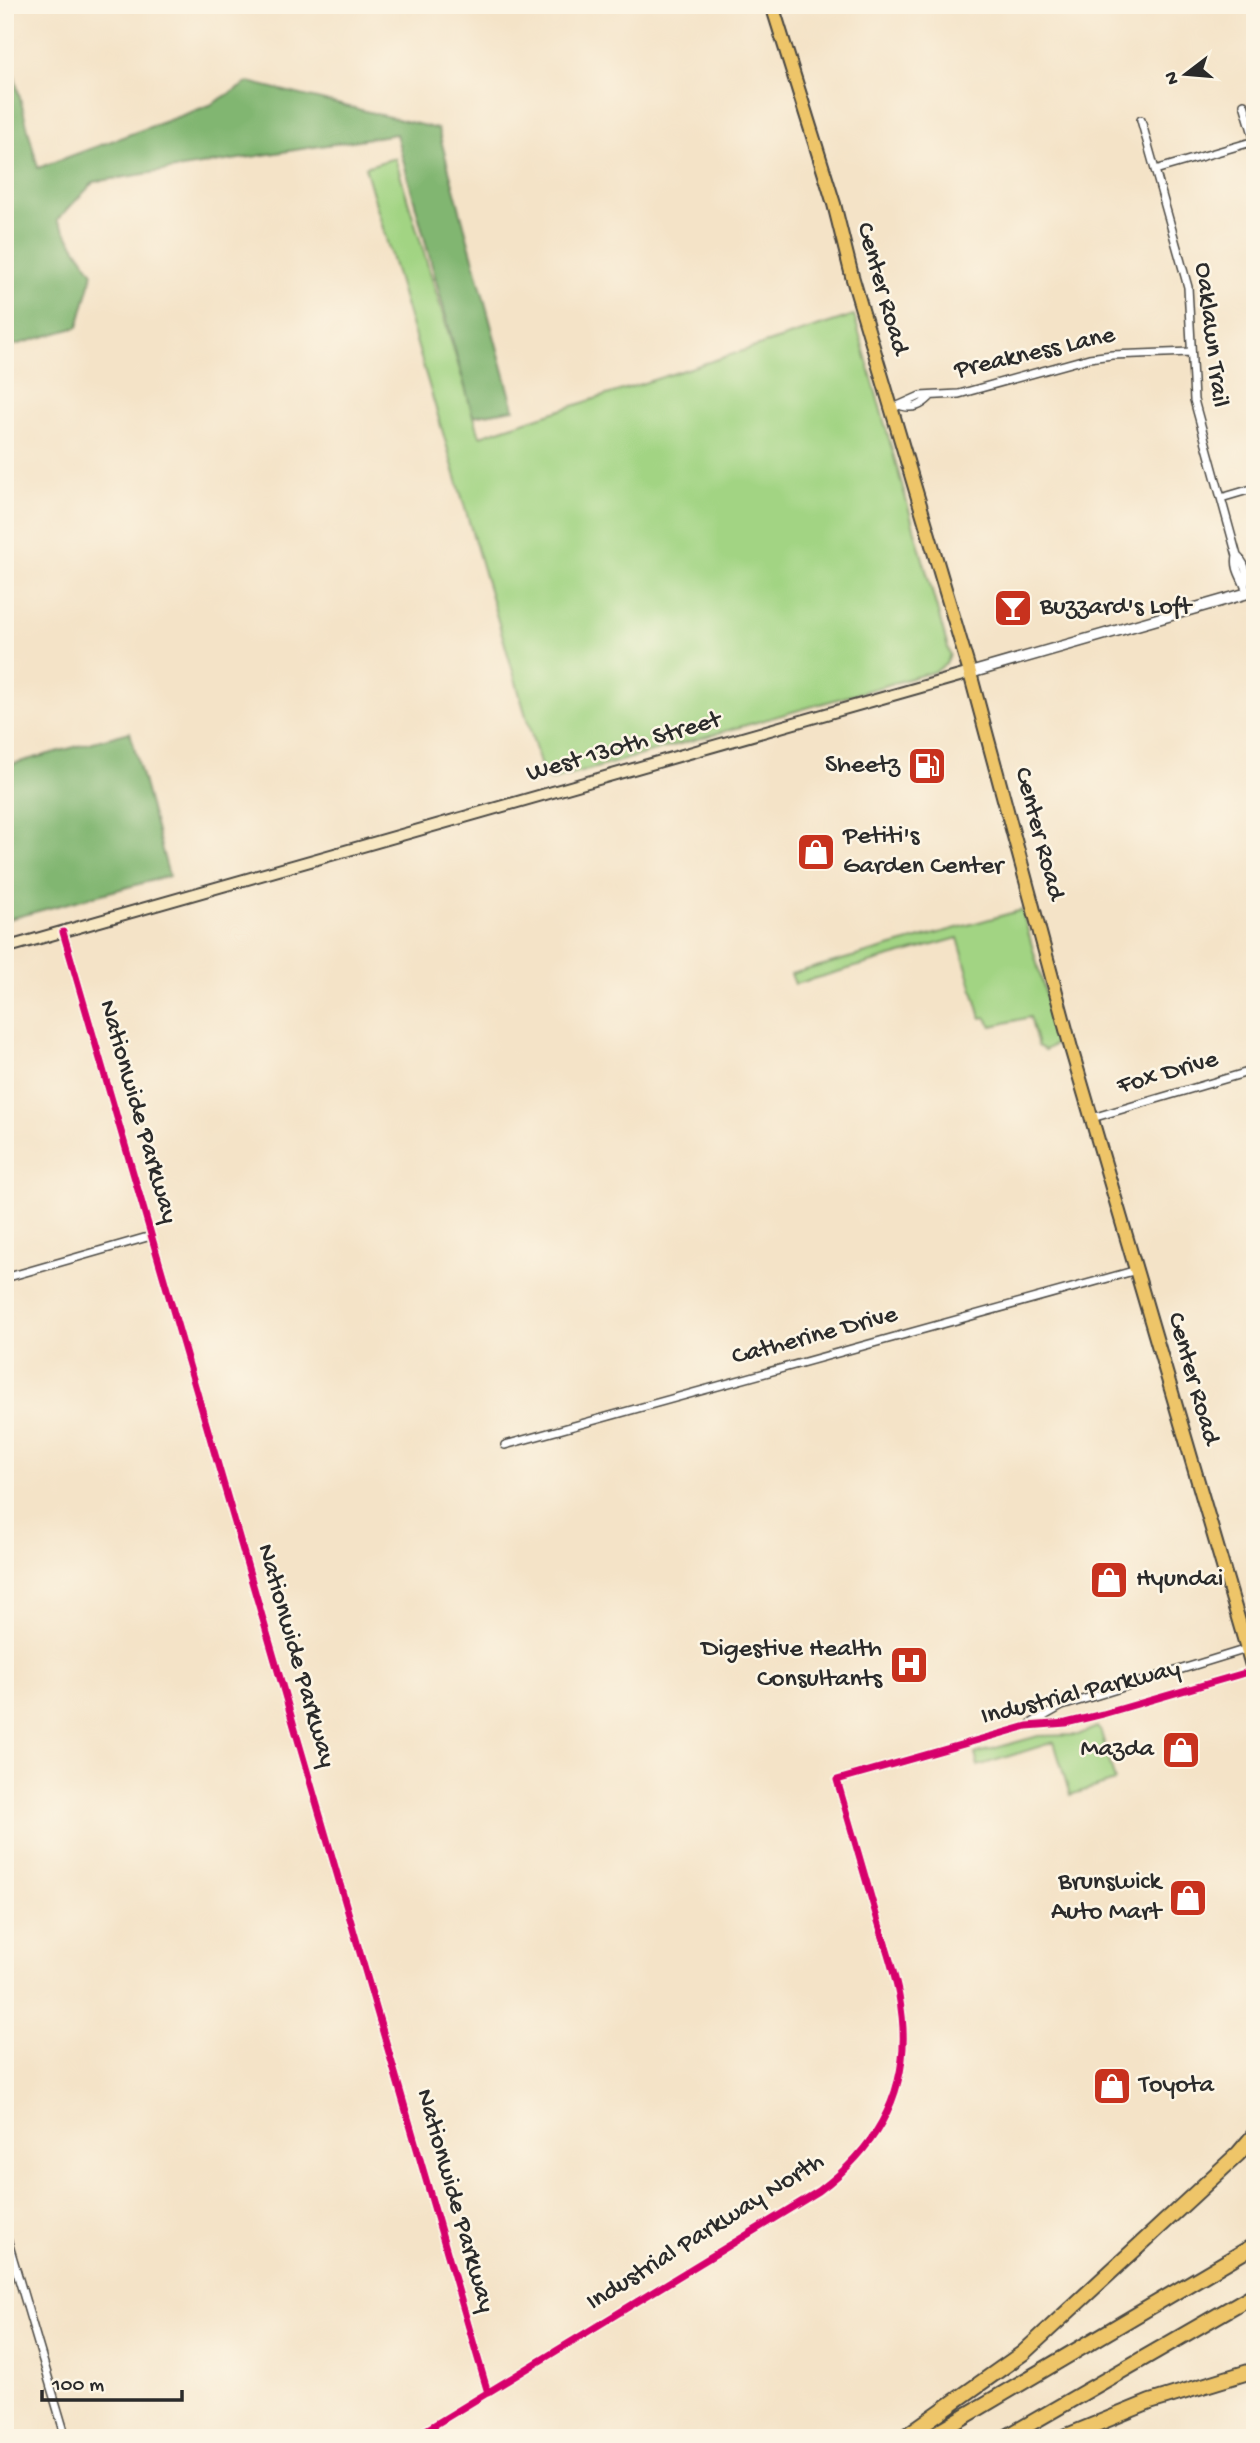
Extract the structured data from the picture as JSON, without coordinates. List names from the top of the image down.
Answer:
{
  "streets": {
    "main road": ["Center Road", "West 130th Street"],
    "street": [
      "Oaklawn Trail",
      "Preakness Lane",
      "Fox Drive",
      "Nationwide Parkway",
      "Catherine Drive",
      "Industrial Parkway",
      "Industrial Parkway North"
    ]
  },
  "crossings": [
    ["Center Road", "Preakness Lane"],
    ["Center Road", "West 130th Street"],
    ["Center Road", "Fox Drive"],
    ["Center Road", "Catherine Drive"],
    ["Center Road", "Industrial Parkway"],
    ["Oaklawn Trail", "Preakness Lane"],
    ["Oaklawn Trail", "West 130th Street"],
    ["West 130th Street", "Nationwide Parkway"],
    ["Nationwide Parkway", "Industrial Parkway North"],
    ["Industrial Parkway", "Industrial Parkway North"]
  ],
  "places": {
    "bar": ["Buzzard's Loft"],
    "fuel station": ["Sheetz"],
    "shop": [
      "Petiti's Garden Center",
      "Hyundai",
      "Mazda",
      "Brunswick Auto Mart",
      "Toyota"
    ],
    "hospital": ["Digestive Health Consultants"]
  },
  "scale_bar": "100 m",
  "north": "left"
}
